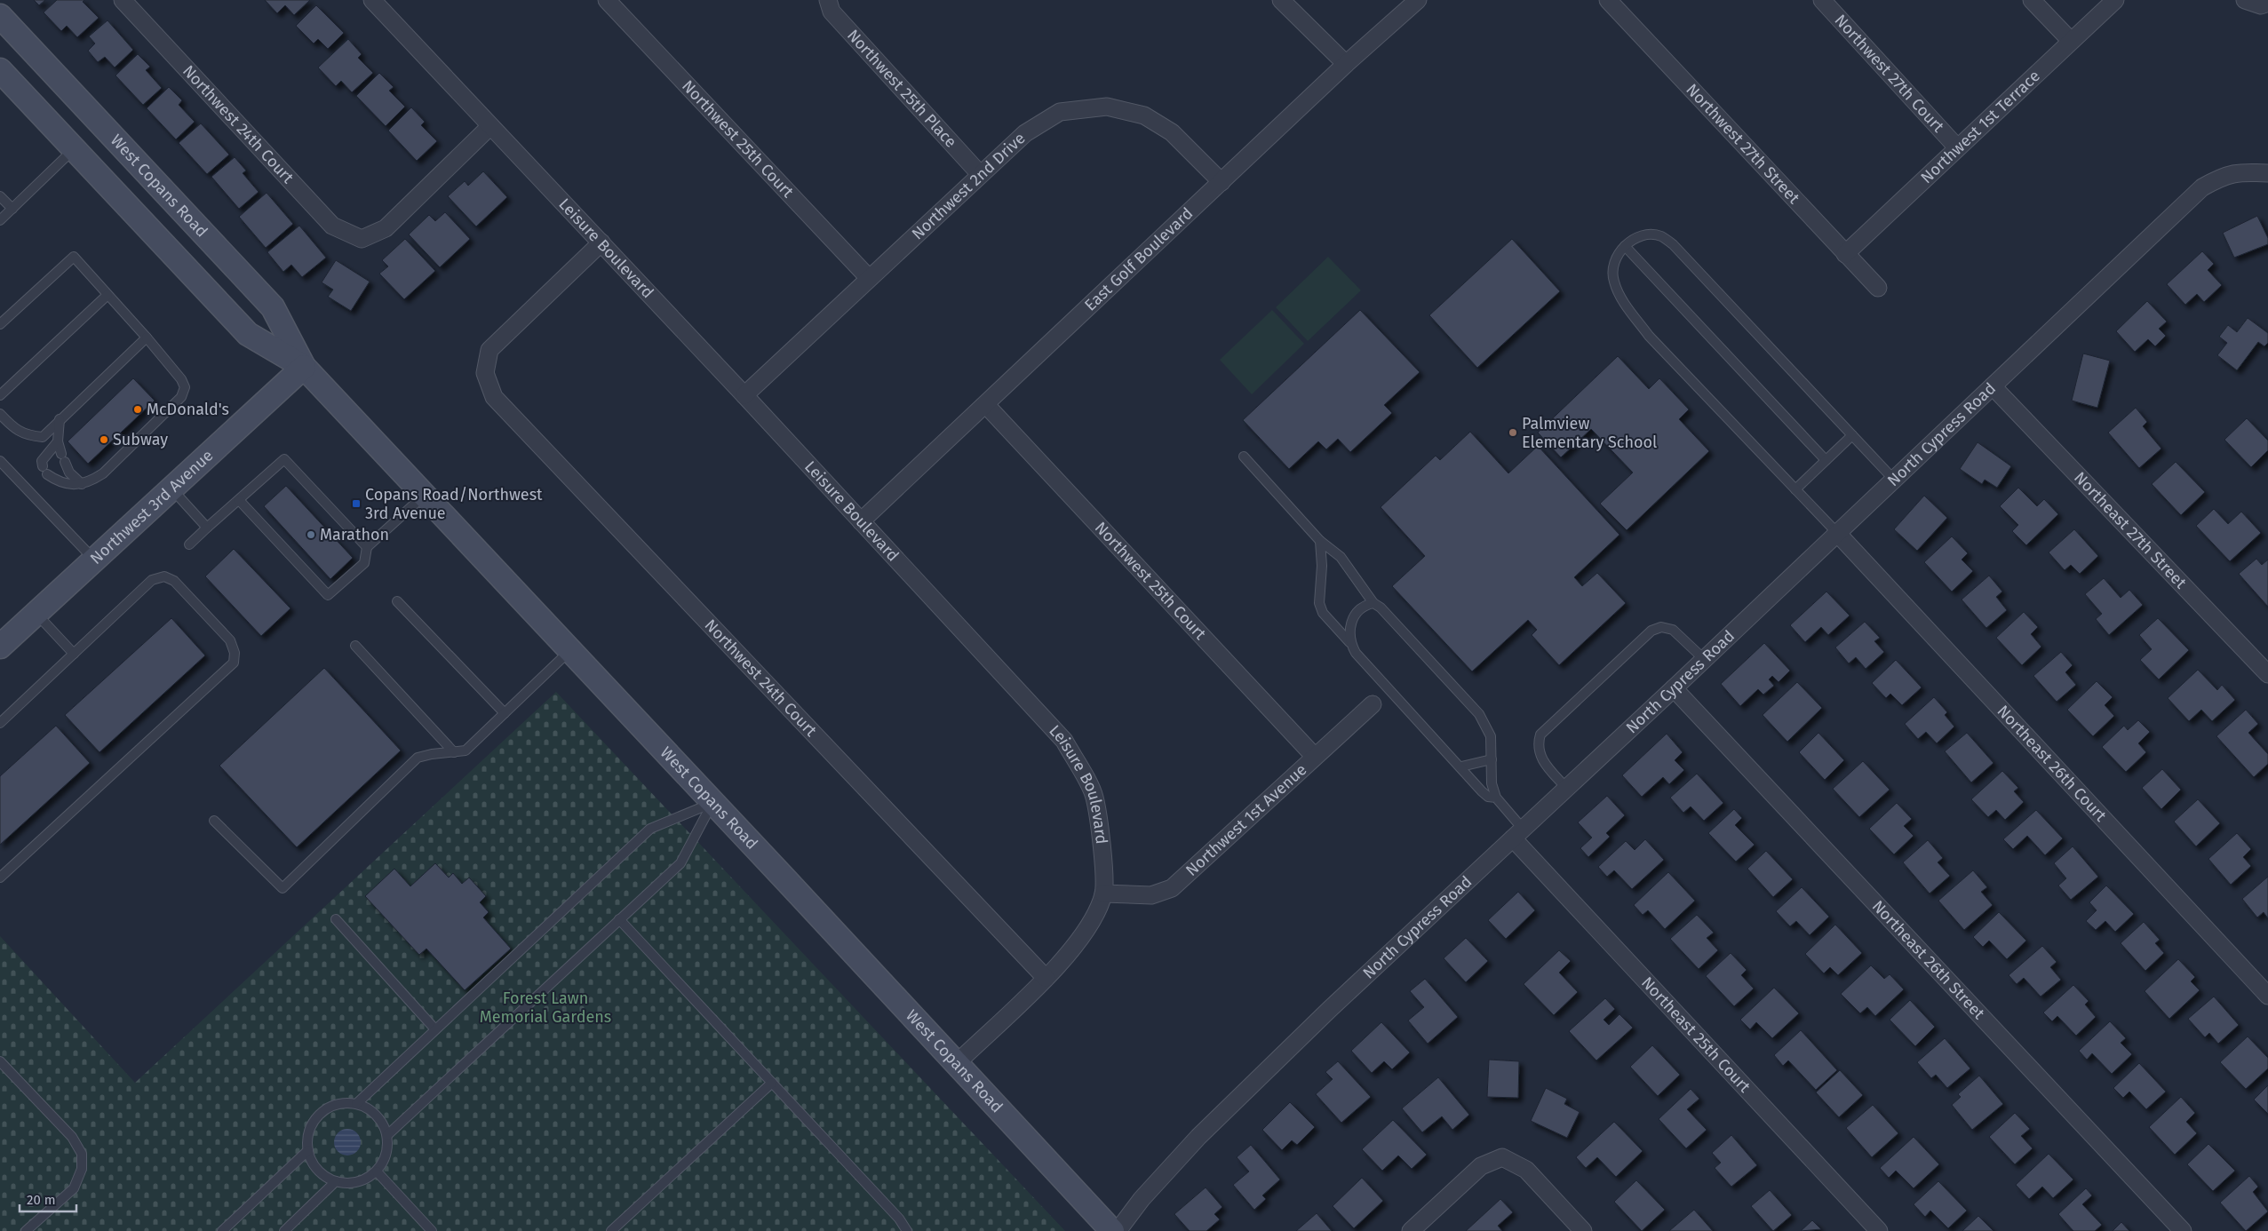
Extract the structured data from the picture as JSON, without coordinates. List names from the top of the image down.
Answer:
{
  "streets": {
    "main road": ["West Copans Road", "Northwest 3rd Avenue"],
    "street": [
      "Northwest 27th Court",
      "Northwest 25th Place",
      "Northwest 24th Court",
      "Northwest 1st Terrace",
      "Northwest 25th Court",
      "Northwest 27th Street",
      "Northwest 2nd Drive",
      "Leisure Boulevard",
      "East Golf Boulevard",
      "North Cypress Road",
      "Northeast 27th Street",
      "Northeast 26th Court",
      "Northwest 1st Avenue",
      "Northeast 26th Street",
      "Northeast 25th Court"
    ]
  },
  "crossings": [
    ["Northwest 27th Court", "Northwest 1st Terrace"],
    ["Northwest 25th Place", "Northwest 2nd Drive"],
    ["Northwest 24th Court", "Leisure Boulevard"],
    ["Northwest 1st Terrace", "Northwest 27th Street"],
    ["Northwest 25th Court", "Northwest 2nd Drive"],
    ["Northwest 25th Court", "East Golf Boulevard"],
    ["Northwest 25th Court", "Northwest 1st Avenue"],
    ["West Copans Road", "Leisure Boulevard"],
    ["West Copans Road", "Northwest 3rd Avenue"],
    ["Northwest 2nd Drive", "Leisure Boulevard"],
    ["Northwest 2nd Drive", "East Golf Boulevard"],
    ["Leisure Boulevard", "East Golf Boulevard"],
    ["Leisure Boulevard", "Northwest 1st Avenue"],
    ["North Cypress Road", "Northeast 27th Street"],
    ["North Cypress Road", "Northeast 26th Court"],
    ["North Cypress Road", "Northeast 26th Street"],
    ["North Cypress Road", "Northeast 25th Court"]
  ],
  "parks": ["Forest Lawn Memorial Gardens"],
  "places": {
    "other": [
      "McDonald's",
      "Palmview Elementary School",
      "Subway",
      "Marathon"
    ],
    "transit": ["Copans Road/Northwest 3rd Avenue"]
  },
  "scale_bar": "20 m"
}
